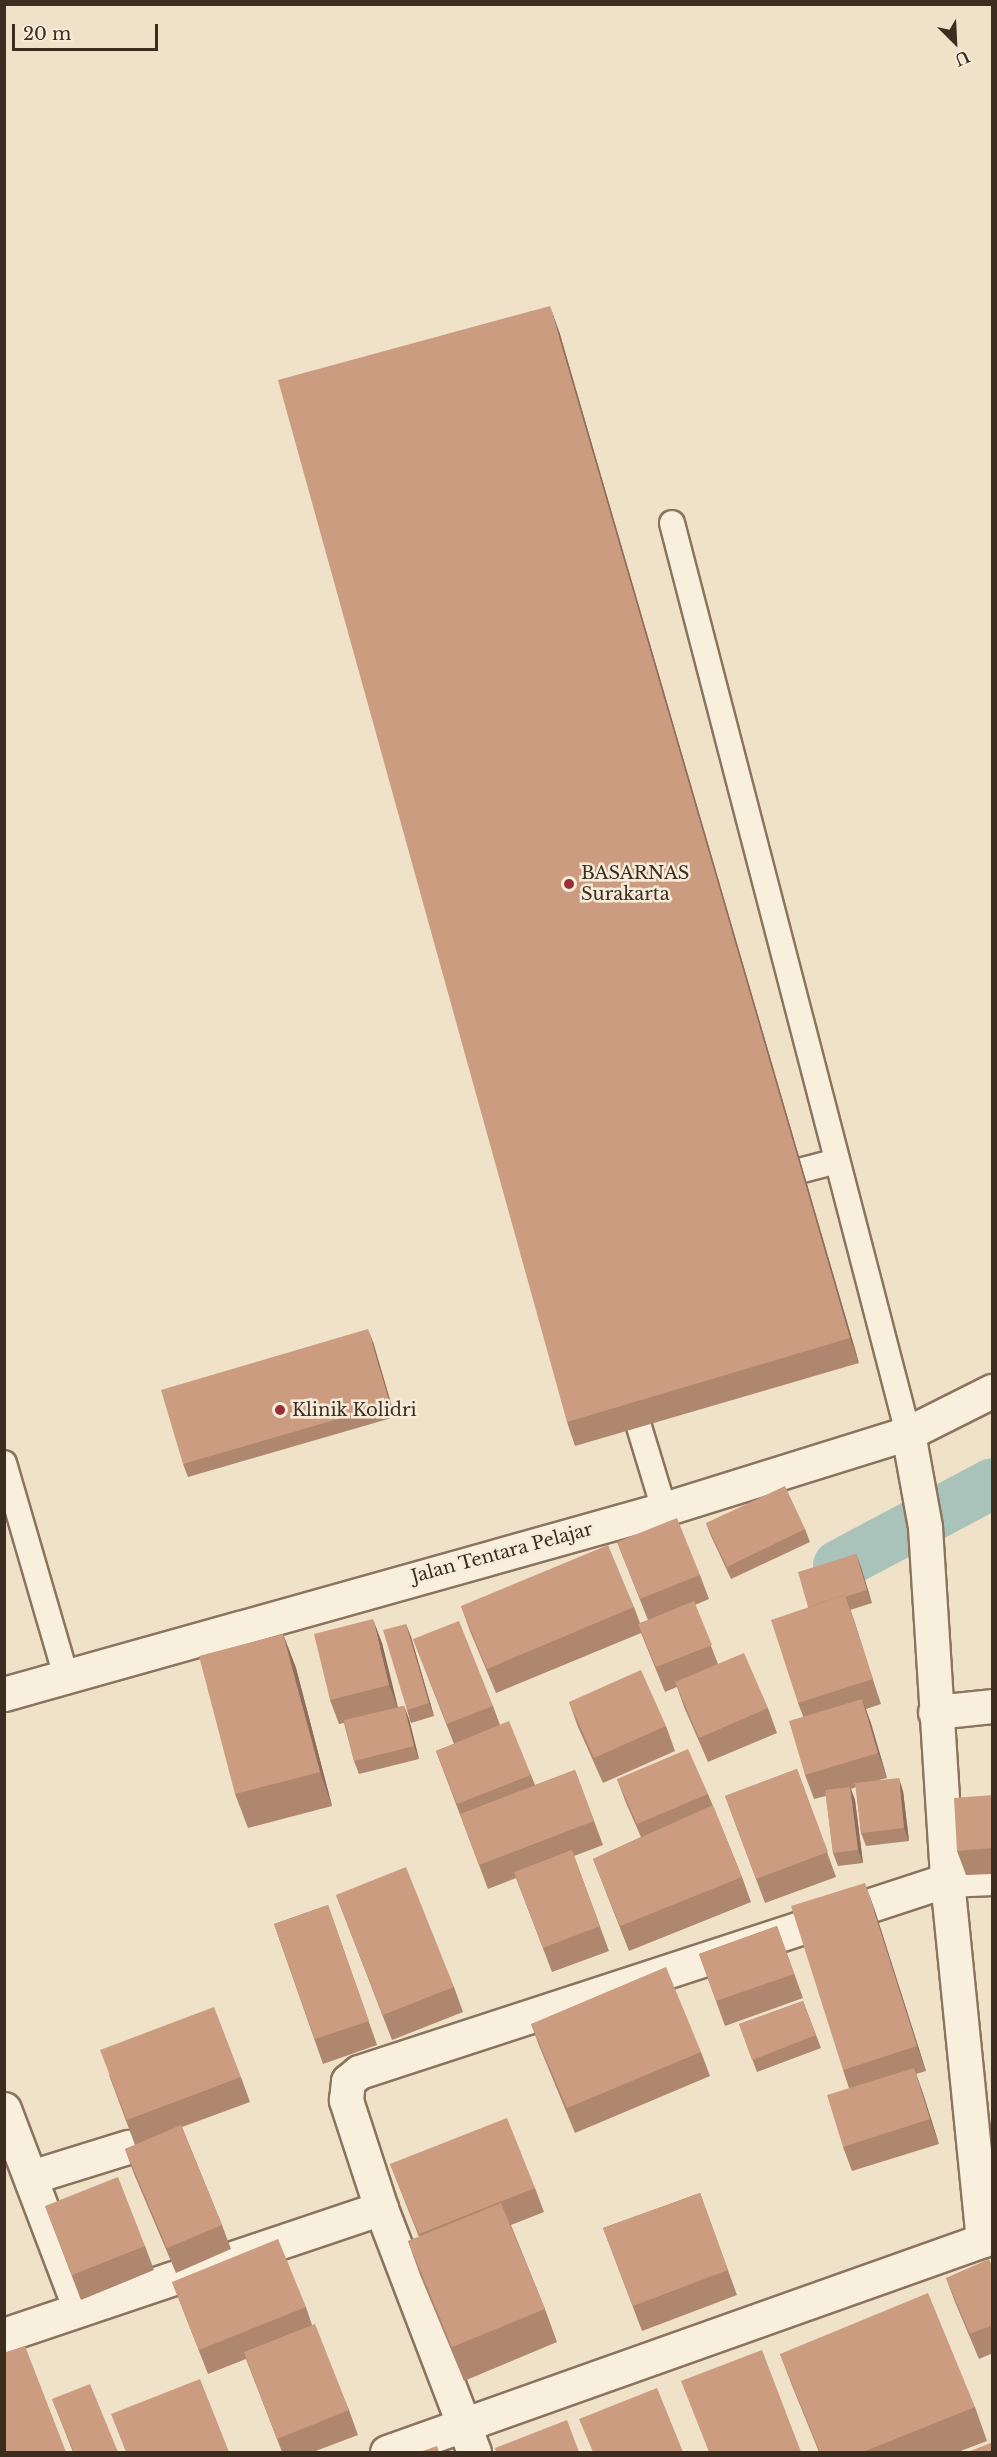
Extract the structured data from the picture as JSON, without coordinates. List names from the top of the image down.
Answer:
{
  "streets": {
    "street": ["Jalan Tentara Pelajar"]
  },
  "places": ["BASARNAS Surakarta", "Klinik Kolidri"],
  "scale_bar": "20 m",
  "north": "bottom right"
}
